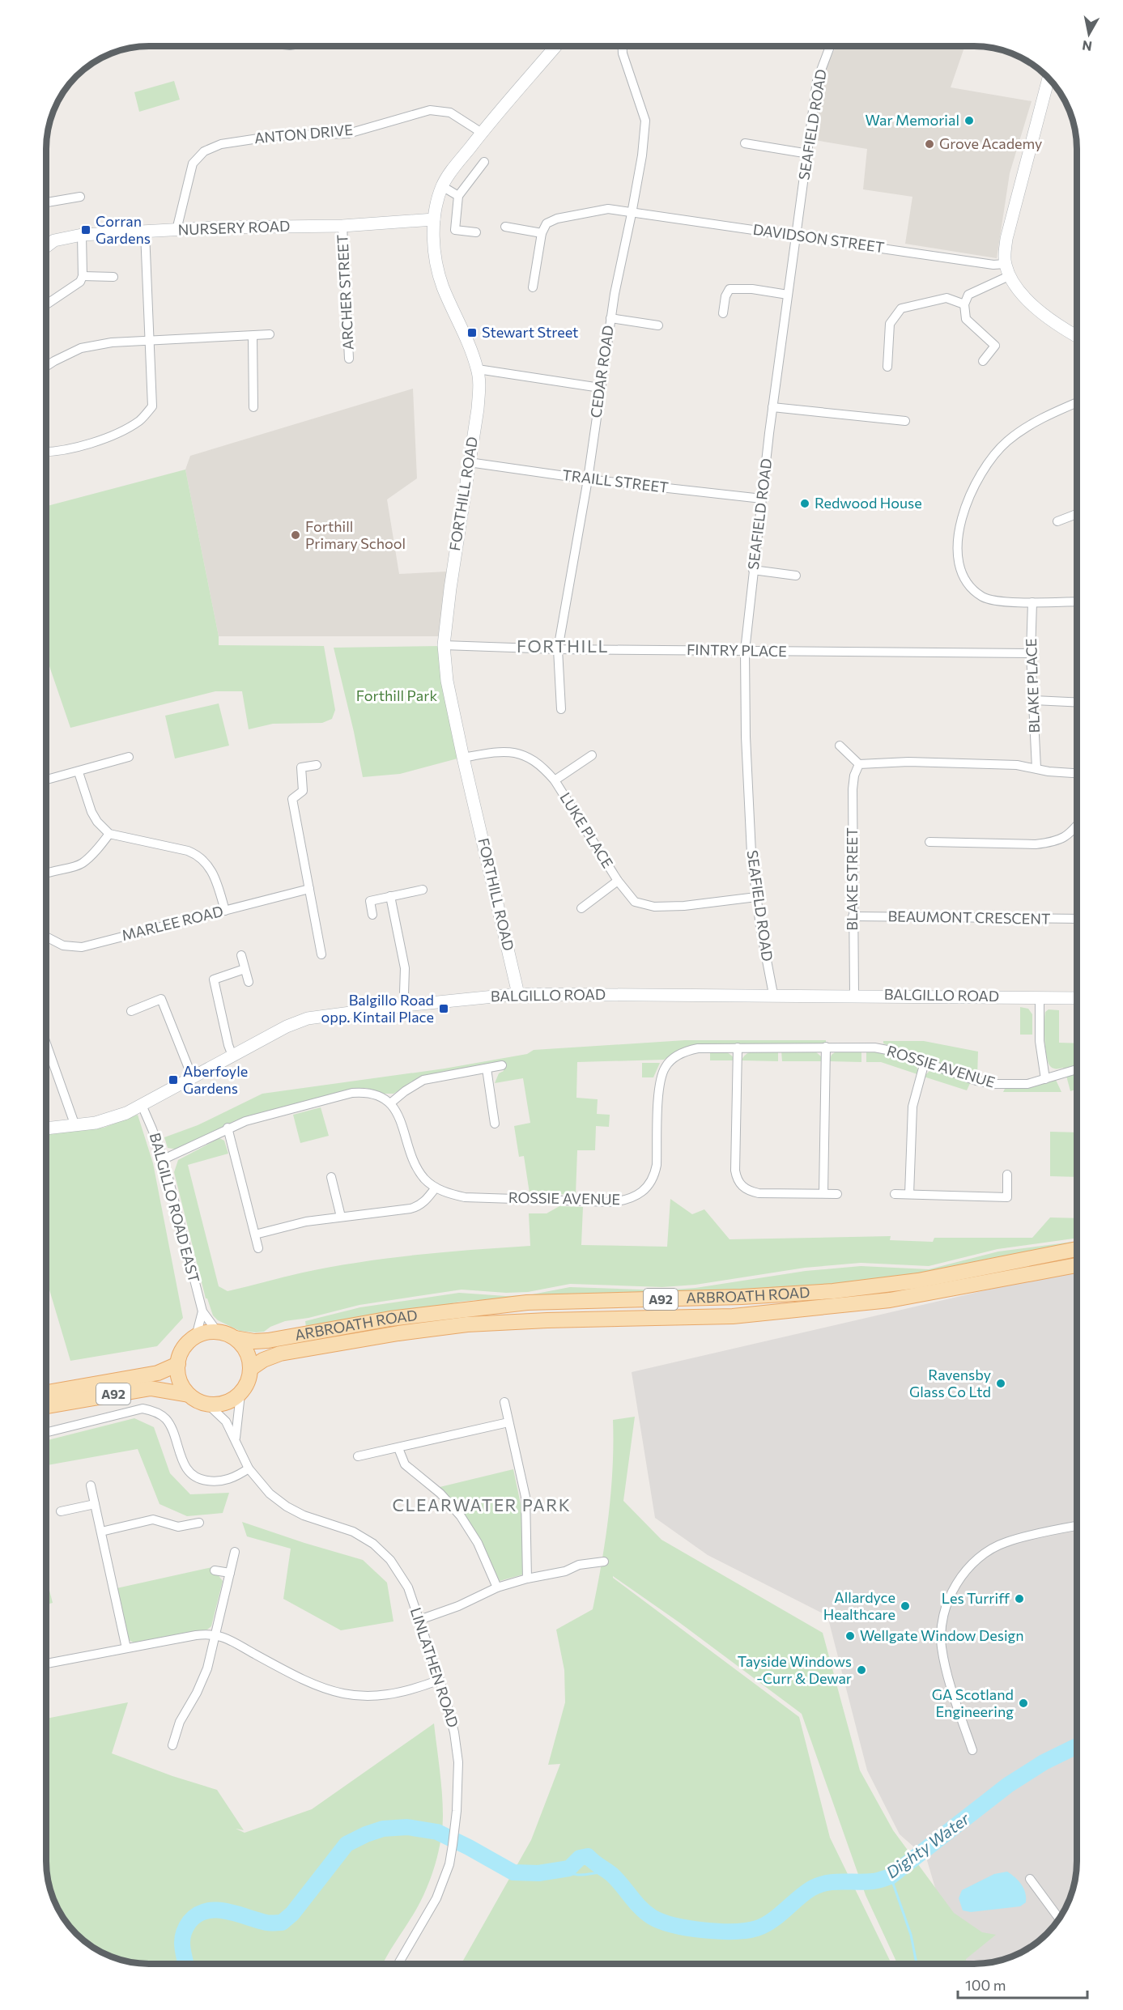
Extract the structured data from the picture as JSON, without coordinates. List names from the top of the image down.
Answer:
{
  "streets": {
    "main road": ["ARBROATH ROAD", "A92"],
    "street": [
      "SEAFIELD ROAD",
      "ANTON DRIVE",
      "NURSERY ROAD",
      "DAVIDSON STREET",
      "ARCHER STREET",
      "CEDAR ROAD",
      "TRAILL STREET",
      "FORTHILL ROAD",
      "FINTRY PLACE",
      "BLAKE PLACE",
      "LUKE PLACE",
      "BLAKE STREET",
      "BEAUMONT CRESCENT",
      "MARLEE ROAD",
      "BALGILLO ROAD",
      "ROSSIE AVENUE",
      "BALGILLO ROAD EAST",
      "LINLATHEN ROAD"
    ]
  },
  "crossings": [
    ["SEAFIELD ROAD", "DAVIDSON STREET"],
    ["SEAFIELD ROAD", "TRAILL STREET"],
    ["SEAFIELD ROAD", "FINTRY PLACE"],
    ["SEAFIELD ROAD", "LUKE PLACE"],
    ["SEAFIELD ROAD", "BALGILLO ROAD"],
    ["ANTON DRIVE", "NURSERY ROAD"],
    ["ANTON DRIVE", "FORTHILL ROAD"],
    ["NURSERY ROAD", "ARCHER STREET"],
    ["NURSERY ROAD", "FORTHILL ROAD"],
    ["DAVIDSON STREET", "CEDAR ROAD"],
    ["CEDAR ROAD", "TRAILL STREET"],
    ["CEDAR ROAD", "FINTRY PLACE"],
    ["TRAILL STREET", "FORTHILL ROAD"],
    ["FORTHILL ROAD", "FINTRY PLACE"],
    ["FORTHILL ROAD", "LUKE PLACE"],
    ["FORTHILL ROAD", "BALGILLO ROAD"],
    ["FINTRY PLACE", "BLAKE PLACE"],
    ["BLAKE STREET", "BEAUMONT CRESCENT"],
    ["BLAKE STREET", "BALGILLO ROAD"],
    ["BALGILLO ROAD", "BALGILLO ROAD EAST"],
    ["BALGILLO ROAD EAST", "ARBROATH ROAD"],
    ["BALGILLO ROAD EAST", "A92"],
    ["BALGILLO ROAD EAST", "LINLATHEN ROAD"],
    ["ARBROATH ROAD", "A92"],
    ["ARBROATH ROAD", "LINLATHEN ROAD"],
    ["A92", "LINLATHEN ROAD"]
  ],
  "districts": ["FORTHILL", "CLEARWATER PARK"],
  "water": ["Dighty Water"],
  "parks": ["Forthill Park"],
  "places": {
    "other": [
      "War Memorial",
      "Grove Academy",
      "Redwood House",
      "Forthill Primary School",
      "Ravensby Glass Co Ltd",
      "Les Turriff",
      "Allardyce Healthcare",
      "Wellgate Window Design",
      "Tayside Windows -Curr & Dewar",
      "GA Scotland Engineering"
    ],
    "transit": [
      "Corran Gardens",
      "Stewart Street",
      "Balgillo Road opp. Kintail Place",
      "Aberfoyle Gardens"
    ]
  },
  "scale_bar": "100 m",
  "north": "bottom"
}
